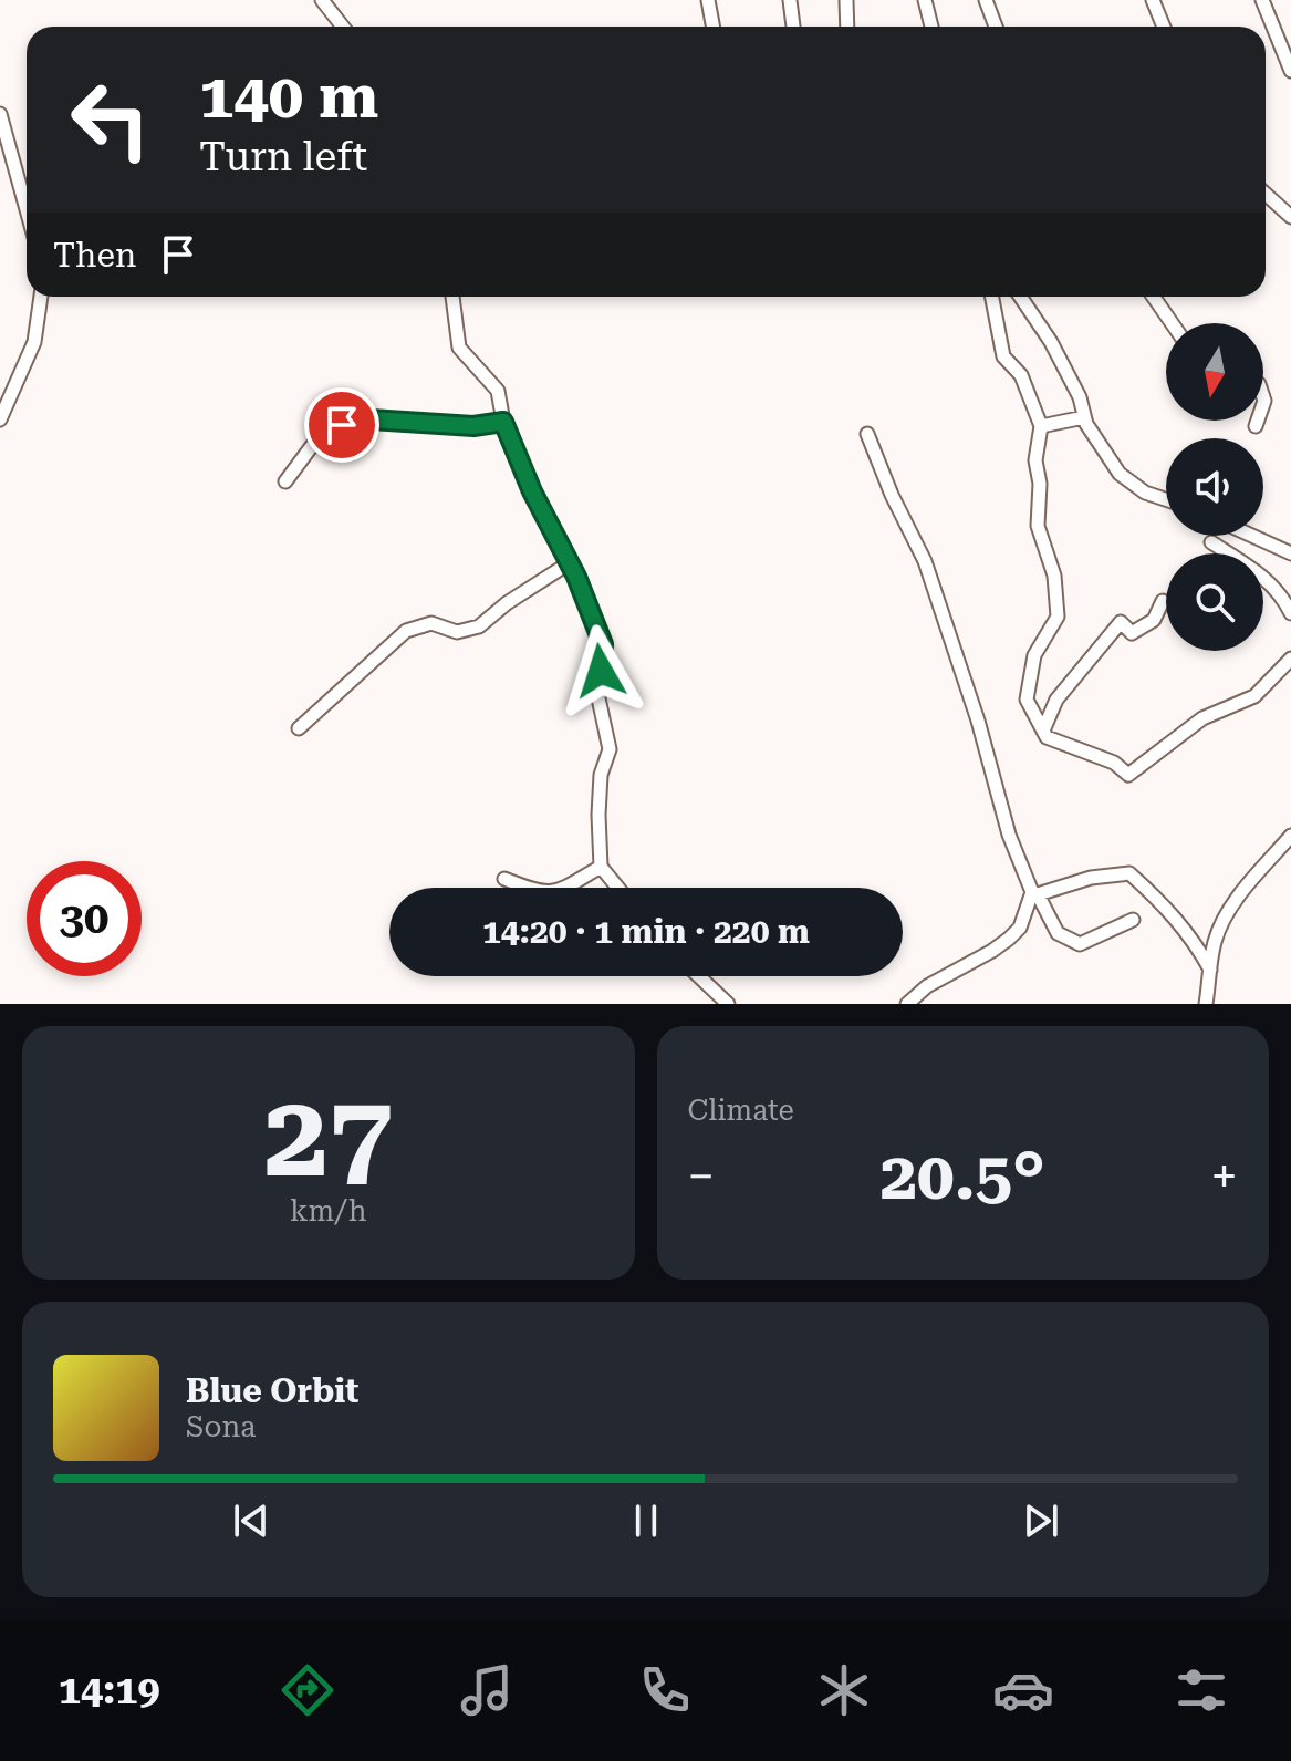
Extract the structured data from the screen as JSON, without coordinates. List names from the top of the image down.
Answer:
{
  "north": "bottom",
  "page": {
    "turn": ["140 m", "Turn left"],
    "then": "Then",
    "limit": "30",
    "trip": "14:20 · 1 min · 220 m",
    "tile": [
      ["27", "km/h"],
      "Climate"
    ],
    "heat": ["−", "20.5°", "+"],
    "song": ["Blue Orbit", "Sona"],
    "tabs": "14:19"
  }
}
